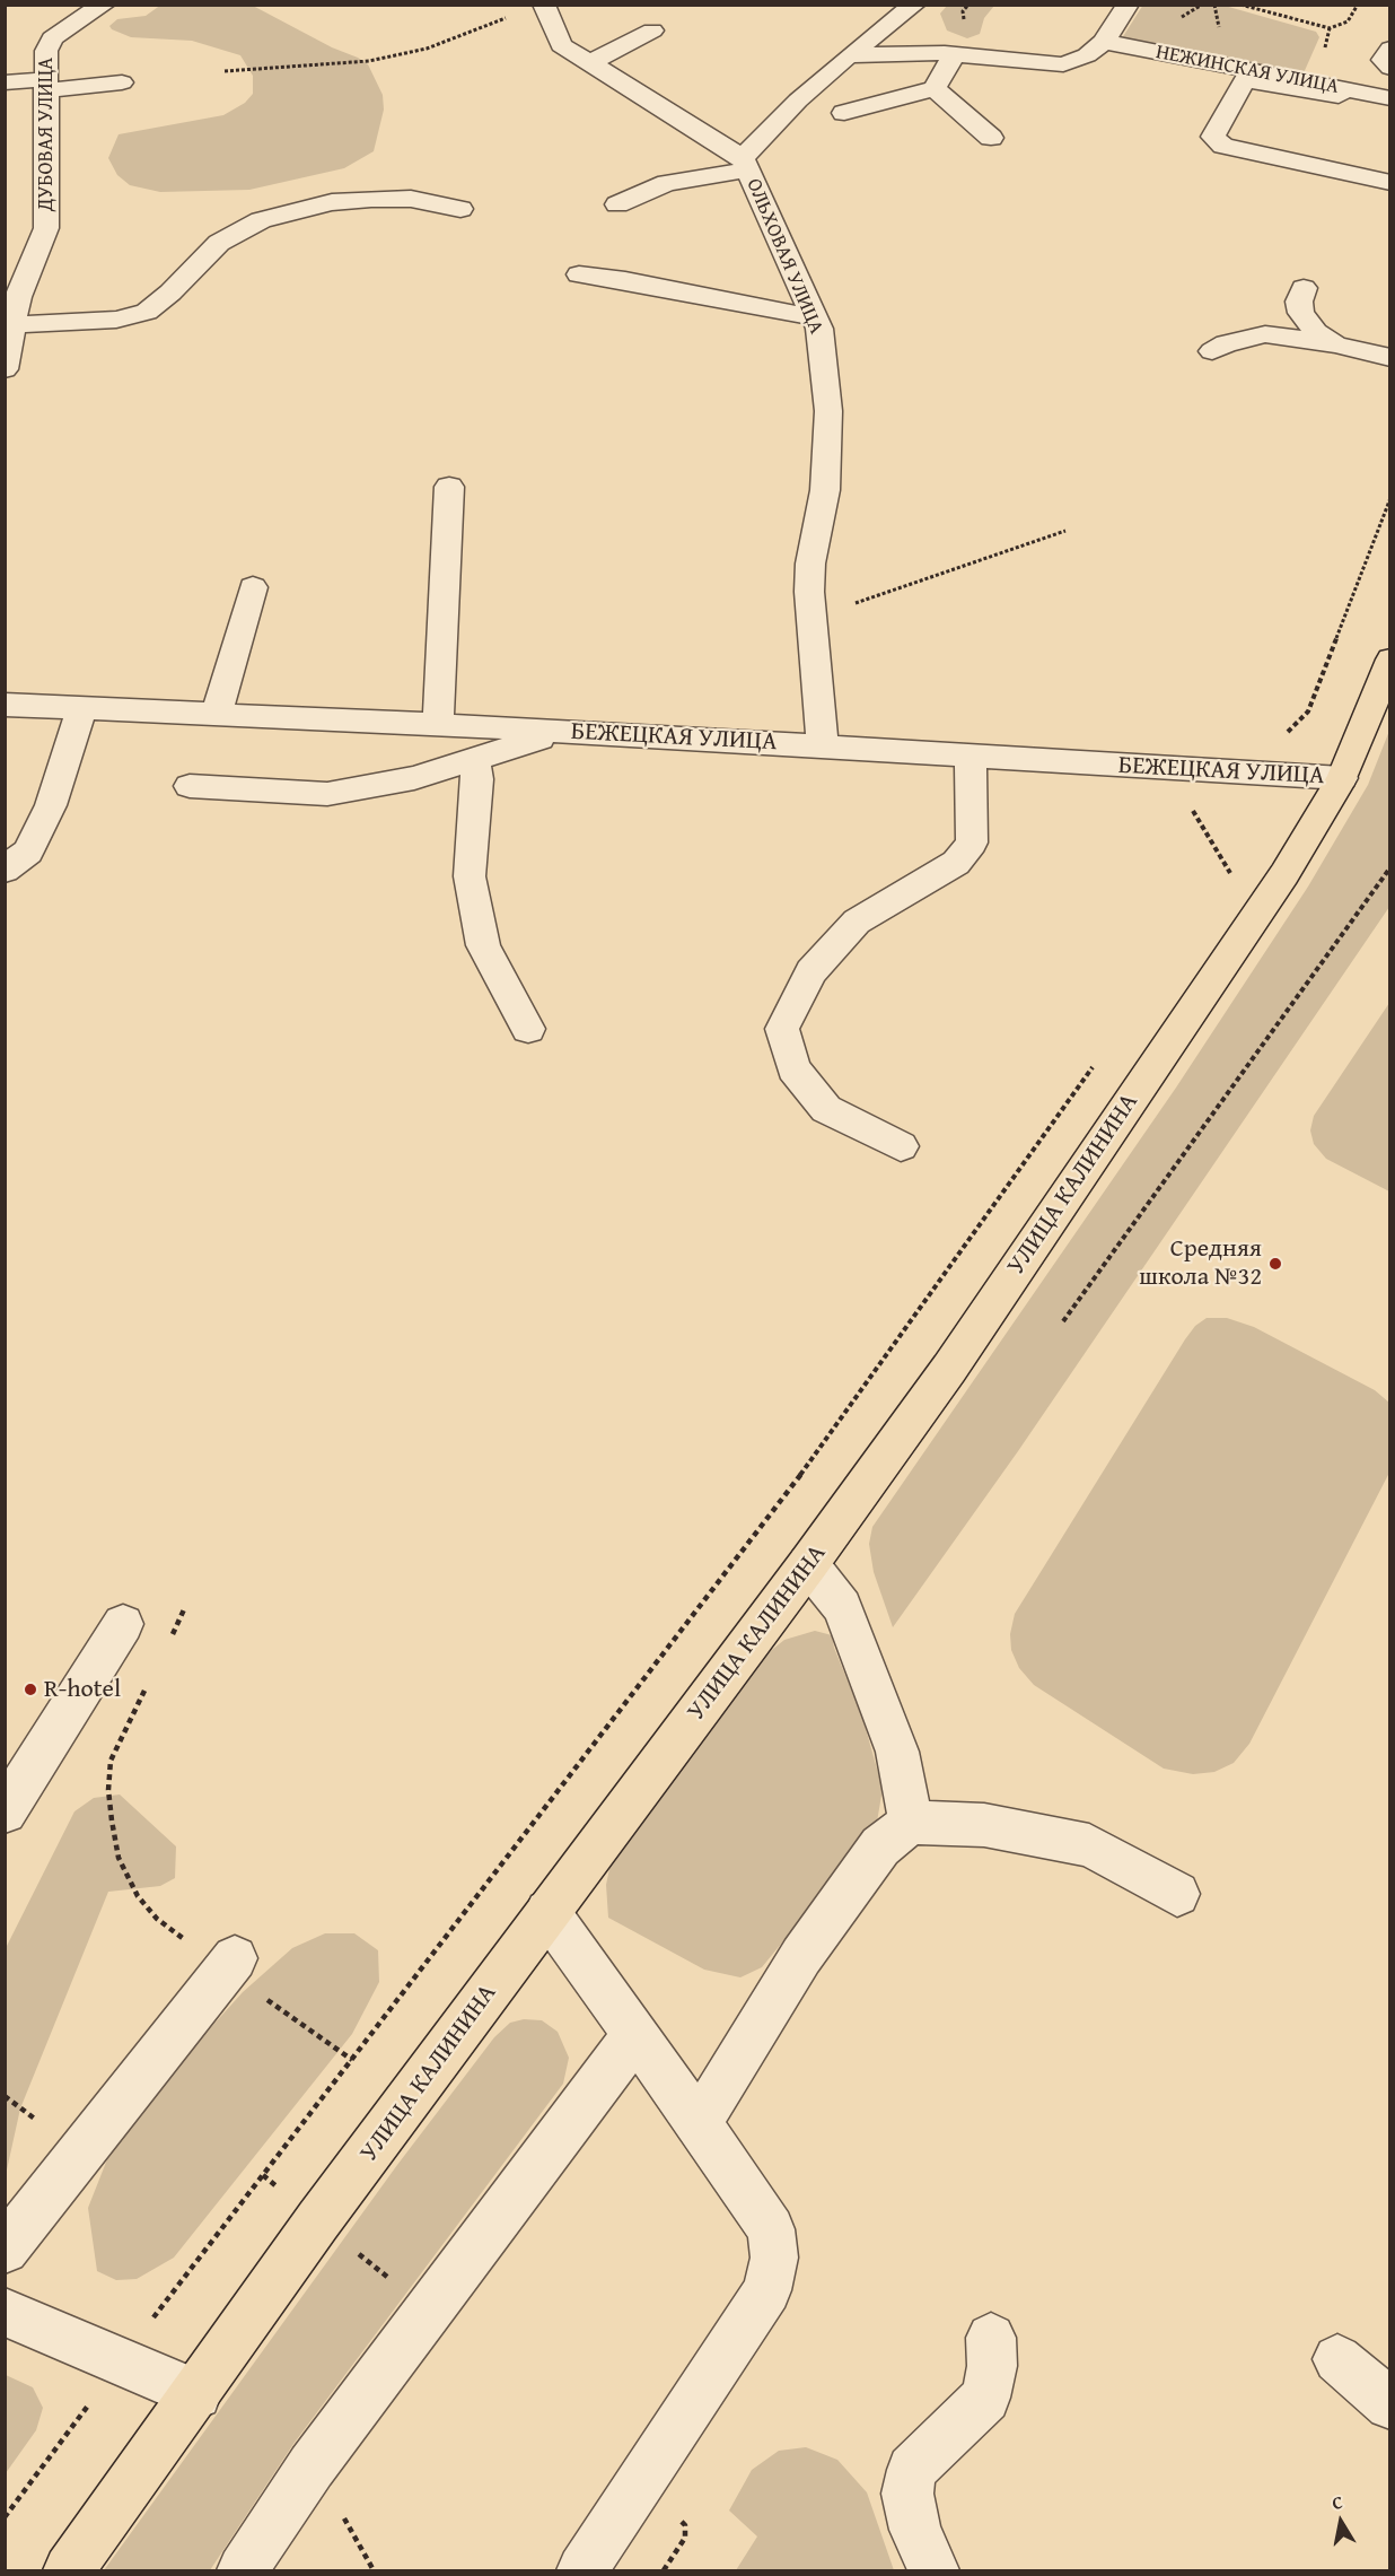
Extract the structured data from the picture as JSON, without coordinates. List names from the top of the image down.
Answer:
{
  "streets": {
    "main road": ["УЛИЦА КАЛИНИНА"],
    "street": [
      "НЕЖИНСКАЯ УЛИЦА",
      "ДУБОВАЯ УЛИЦА",
      "ОЛЬХОВАЯ УЛИЦА",
      "БЕЖЕЦКАЯ УЛИЦА"
    ]
  },
  "crossings": [
    ["ОЛЬХОВАЯ УЛИЦА", "БЕЖЕЦКАЯ УЛИЦА"],
    ["БЕЖЕЦКАЯ УЛИЦА", "УЛИЦА КАЛИНИНА"]
  ],
  "places": ["Средняя школа №32", "R-hotel"],
  "north": "top"
}
